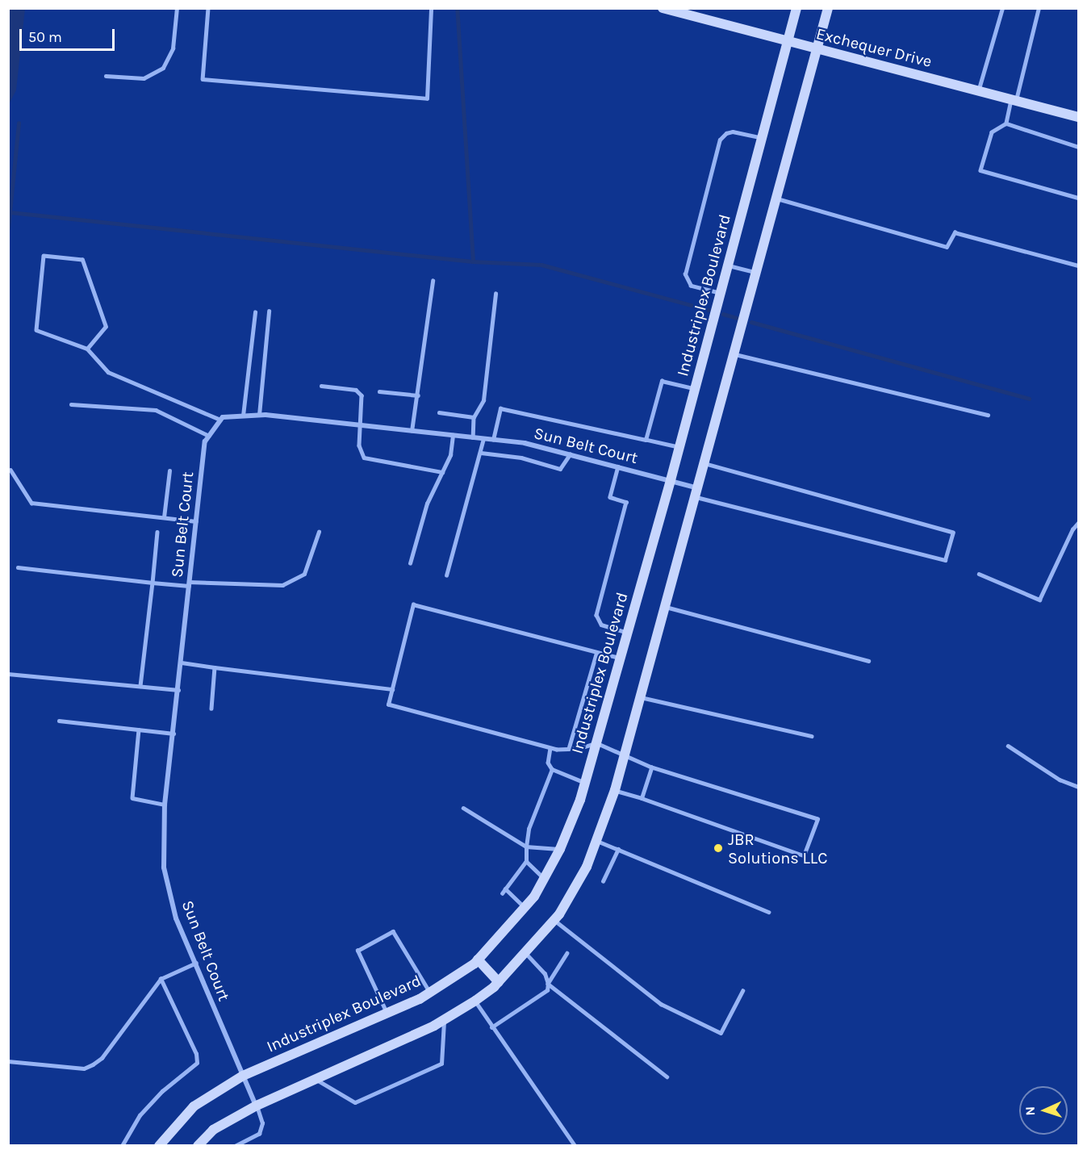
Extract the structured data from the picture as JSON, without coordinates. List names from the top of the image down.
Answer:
{
  "streets": {
    "street": ["Exchequer Drive", "Industriplex Boulevard", "Sun Belt Court"]
  },
  "crossings": [
    ["Exchequer Drive", "Industriplex Boulevard"],
    ["Industriplex Boulevard", "Sun Belt Court"]
  ],
  "places": ["JBR Solutions LLC"],
  "scale_bar": "50 m",
  "north": "left"
}
